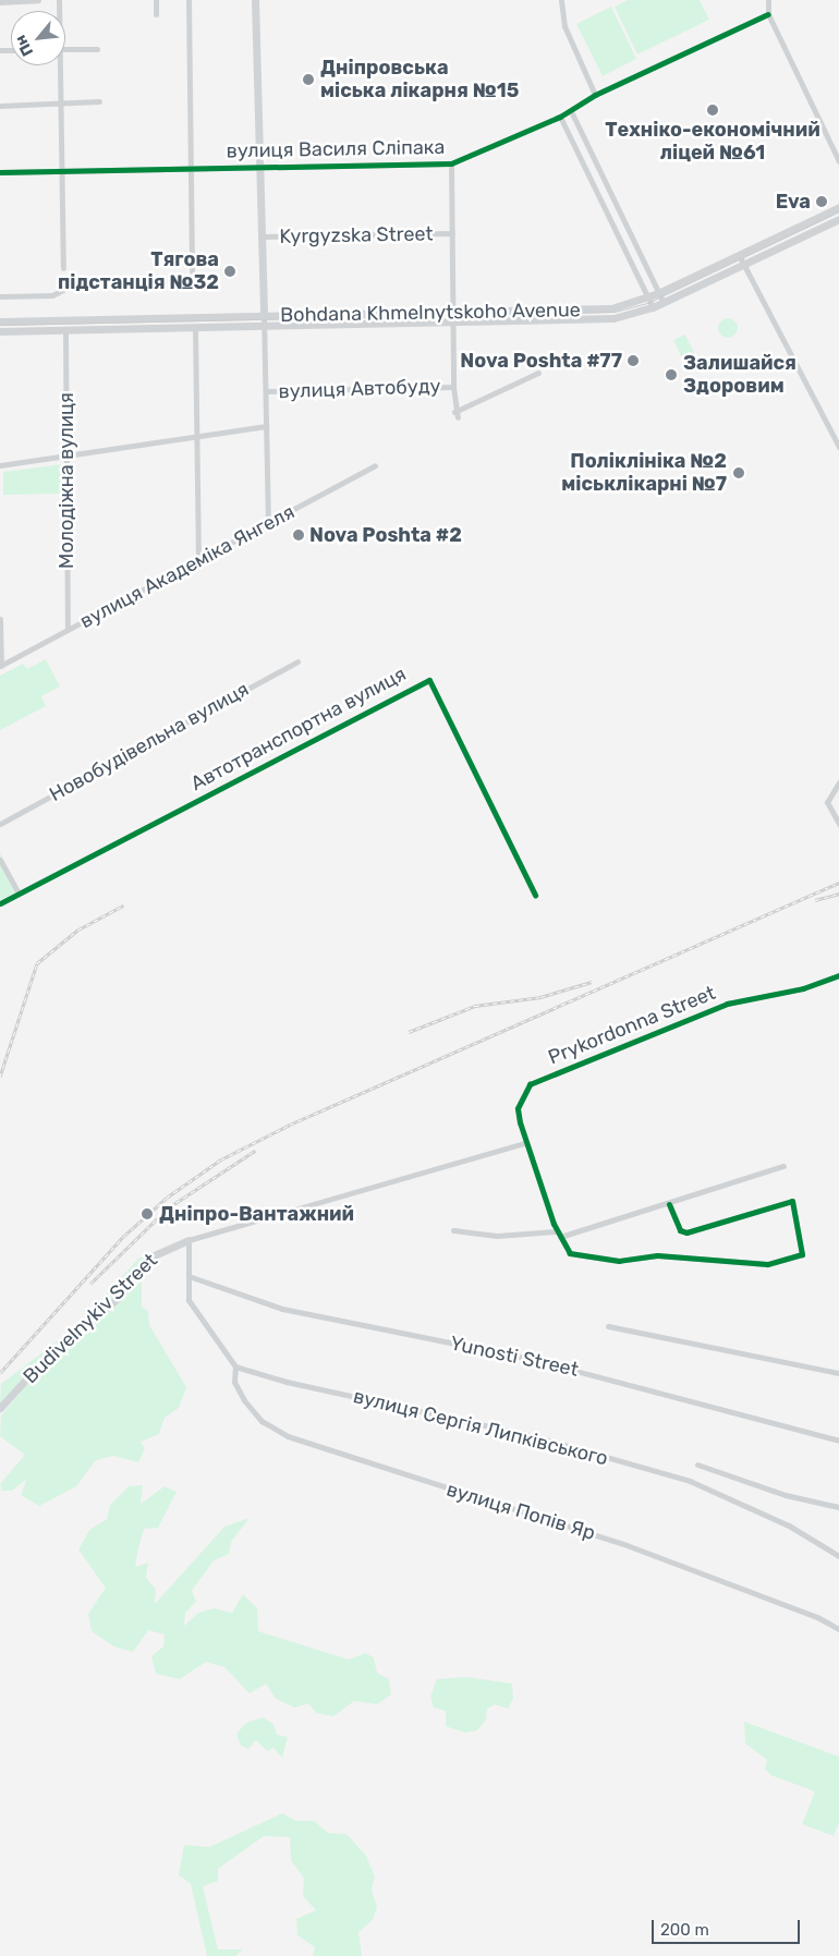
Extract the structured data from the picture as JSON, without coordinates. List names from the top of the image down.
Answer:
{
  "streets": {
    "main road": ["Bohdana Khmelnytskoho Avenue", "Budivelnykiv Street"],
    "street": [
      "вулиця Василя Сліпака",
      "Kyrgyzska Street",
      "вулиця Автобуду",
      "Молодіжна вулиця",
      "вулиця Академіка Янгеля",
      "Автотранспортна вулиця",
      "Новобудівельна вулиця",
      "Prykordonna Street",
      "Yunosti Street",
      "вулиця Сергія Липківського",
      "вулиця Попів Яр"
    ]
  },
  "crossings": [
    ["Bohdana Khmelnytskoho Avenue", "Молодіжна вулиця"],
    ["Молодіжна вулиця", "вулиця Академіка Янгеля"],
    ["вулиця Сергія Липківського", "вулиця Попів Яр"]
  ],
  "places": [
    "Дніпровська міська лікарня №15",
    "Техніко-економічний ліцей №61",
    "Eva",
    "Тягова пiдстанцiя №32",
    "Nova Poshta #77",
    "Залишайся Здоровим",
    "Поліклініка №2 міськлікарні №7",
    "Nova Poshta #2",
    "Дніпро-Вантажний"
  ],
  "scale_bar": "200 m",
  "north": "bottom left"
}
